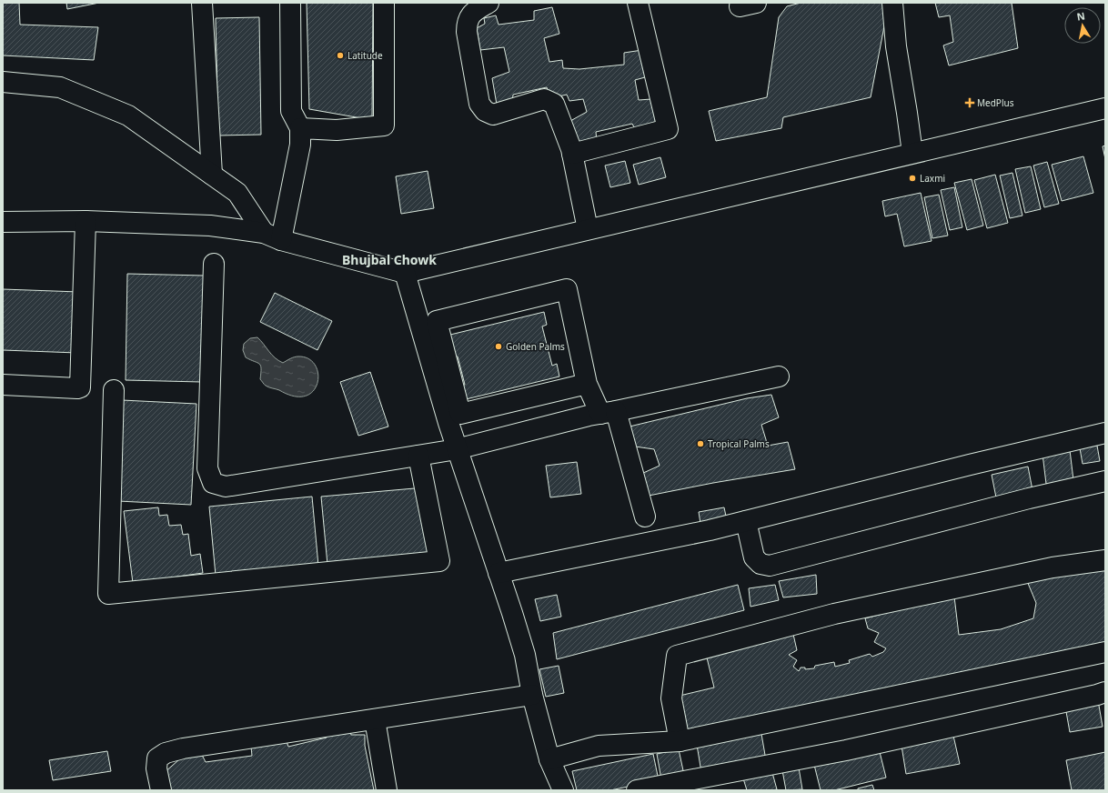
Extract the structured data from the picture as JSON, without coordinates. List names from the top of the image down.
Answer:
{
  "districts": ["Bhujbal Chowk"],
  "places": {
    "other": [
      "Latitude",
      "Laxmi",
      "Golden Palms",
      "Tropical Palms"
    ],
    "health": ["MedPlus"]
  },
  "north": "top"
}
